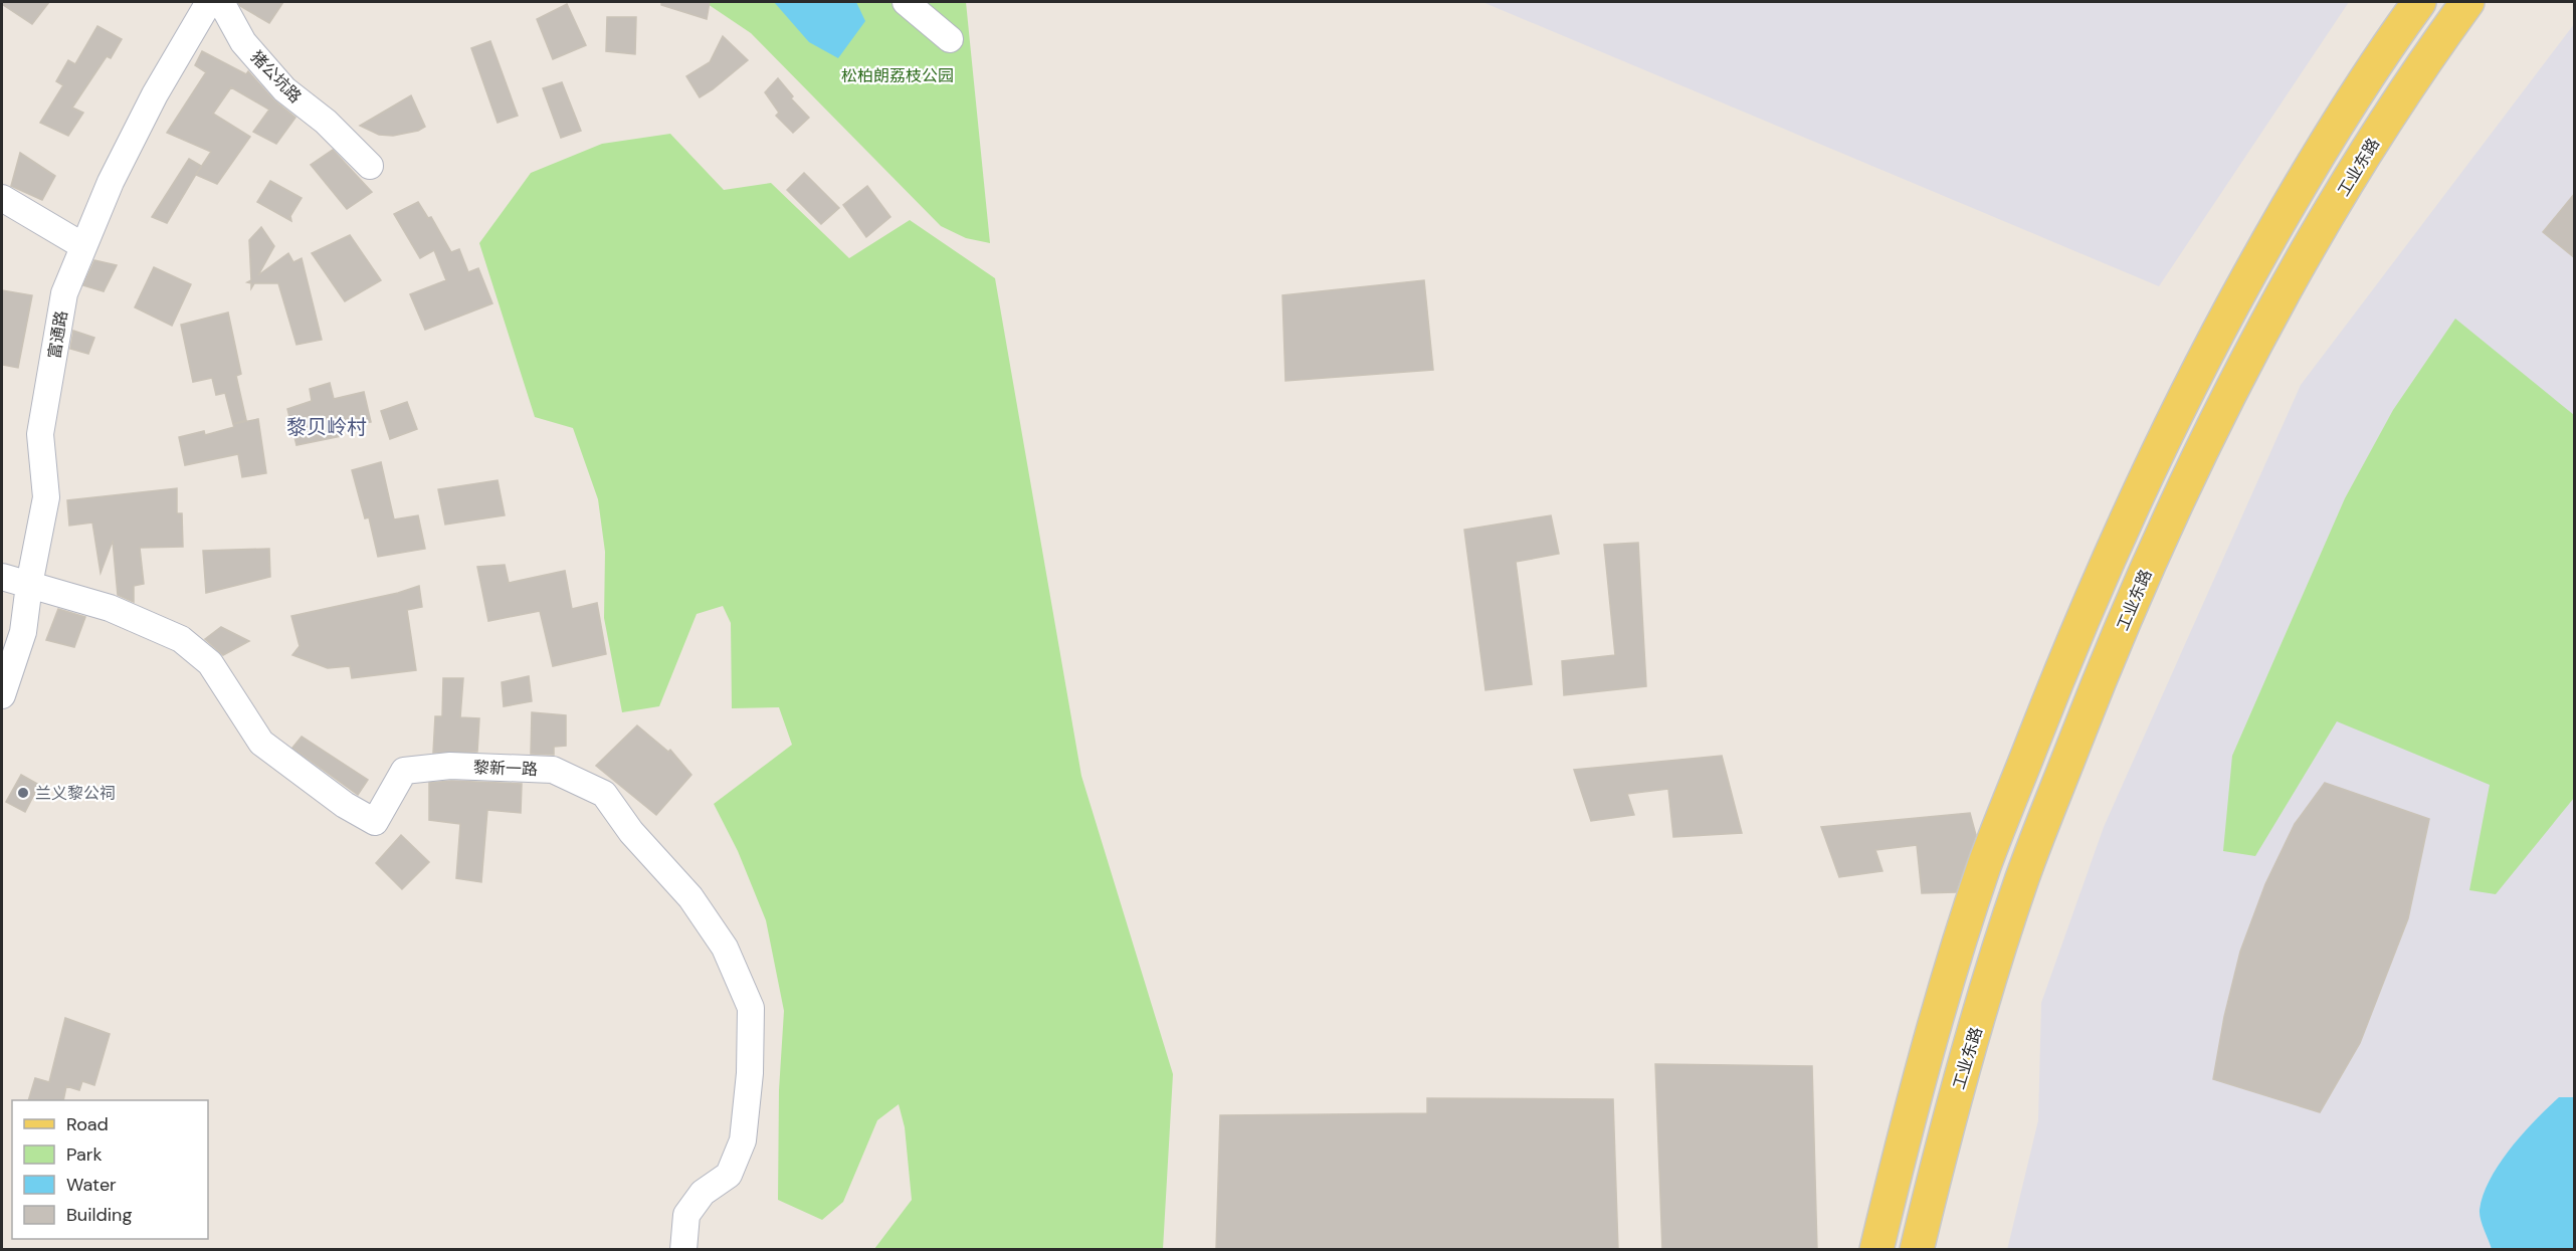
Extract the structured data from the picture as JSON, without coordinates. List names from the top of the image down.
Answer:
{
  "streets": {
    "main road": ["工业东路"],
    "street": ["猪公坑路", "富通路", "黎新一路"]
  },
  "crossings": [
    ["富通路", "黎新一路"]
  ],
  "districts": ["黎贝岭村"],
  "parks": ["松柏朗荔枝公园"],
  "places": ["兰义黎公祠"],
  "legend": [
    "Road",
    "Park",
    "Water",
    "Building"
  ]
}
